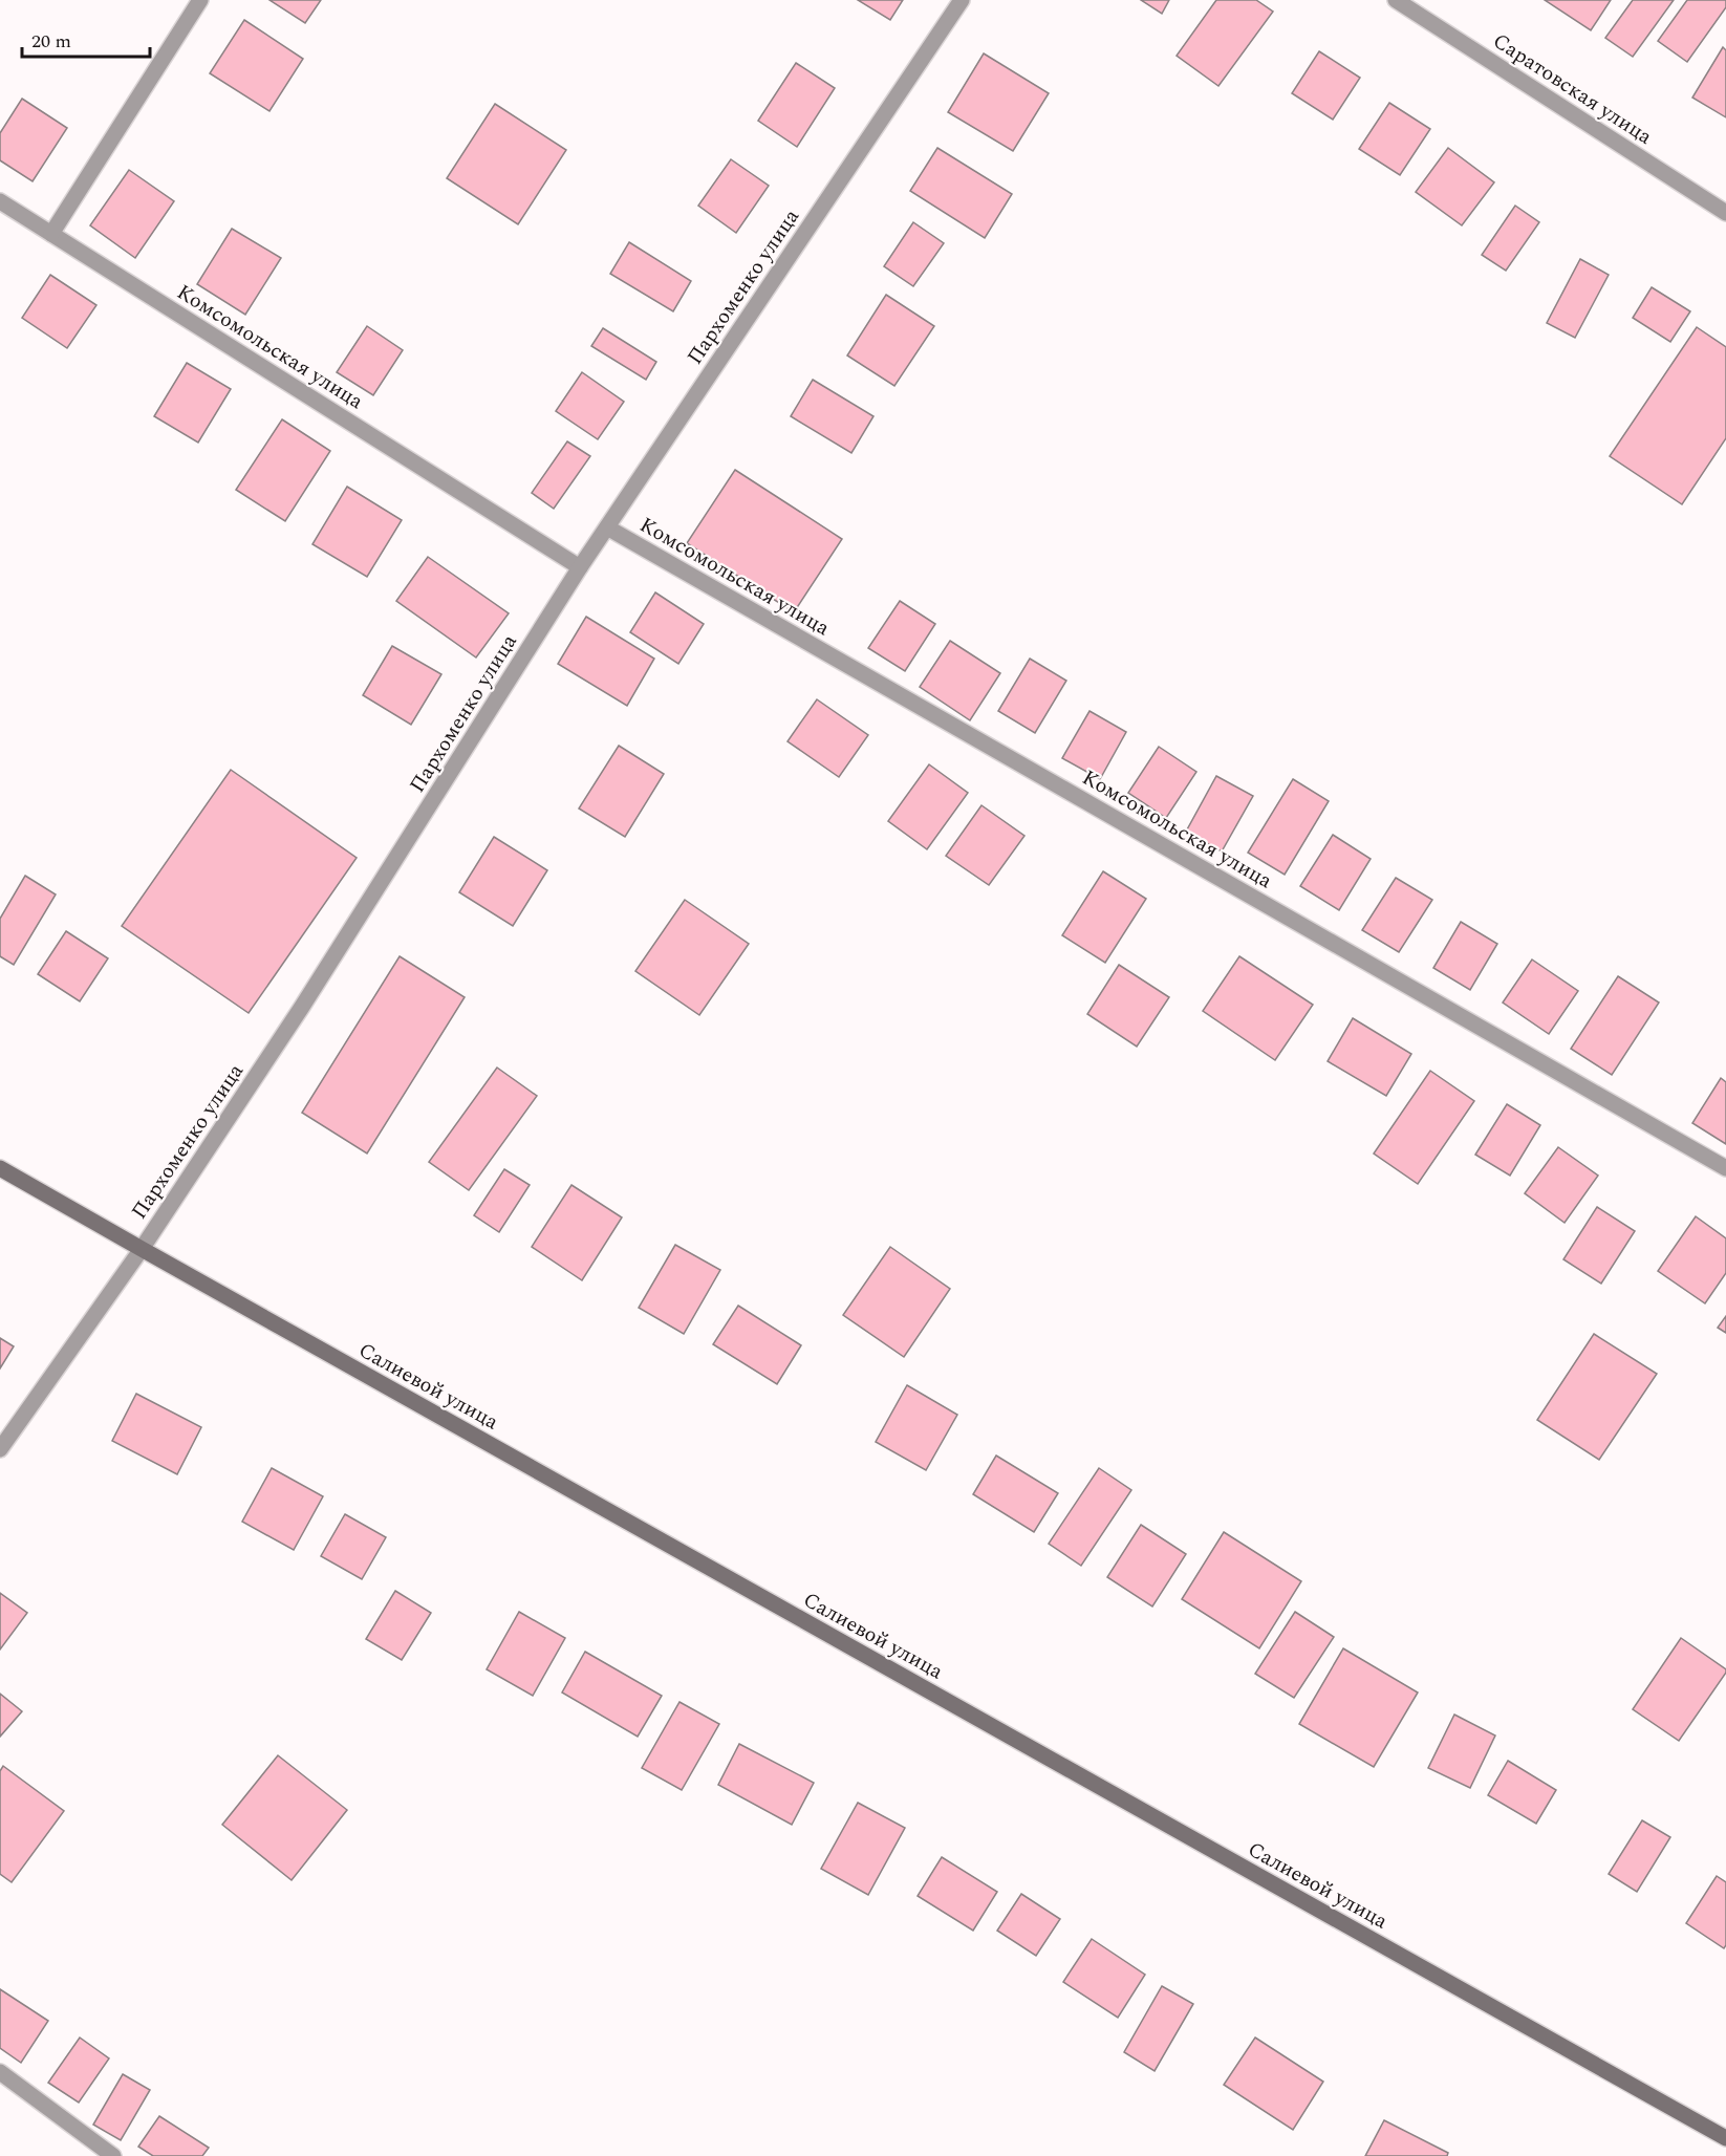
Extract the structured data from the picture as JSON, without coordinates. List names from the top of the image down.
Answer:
{
  "streets": {
    "main road": ["Салиевой улица"],
    "street": ["Саратовская улица", "Пархоменко улица", "Комсомольская улица"]
  },
  "crossings": [
    ["Пархоменко улица", "Комсомольская улица"],
    ["Пархоменко улица", "Салиевой улица"]
  ],
  "scale_bar": "20 m"
}
